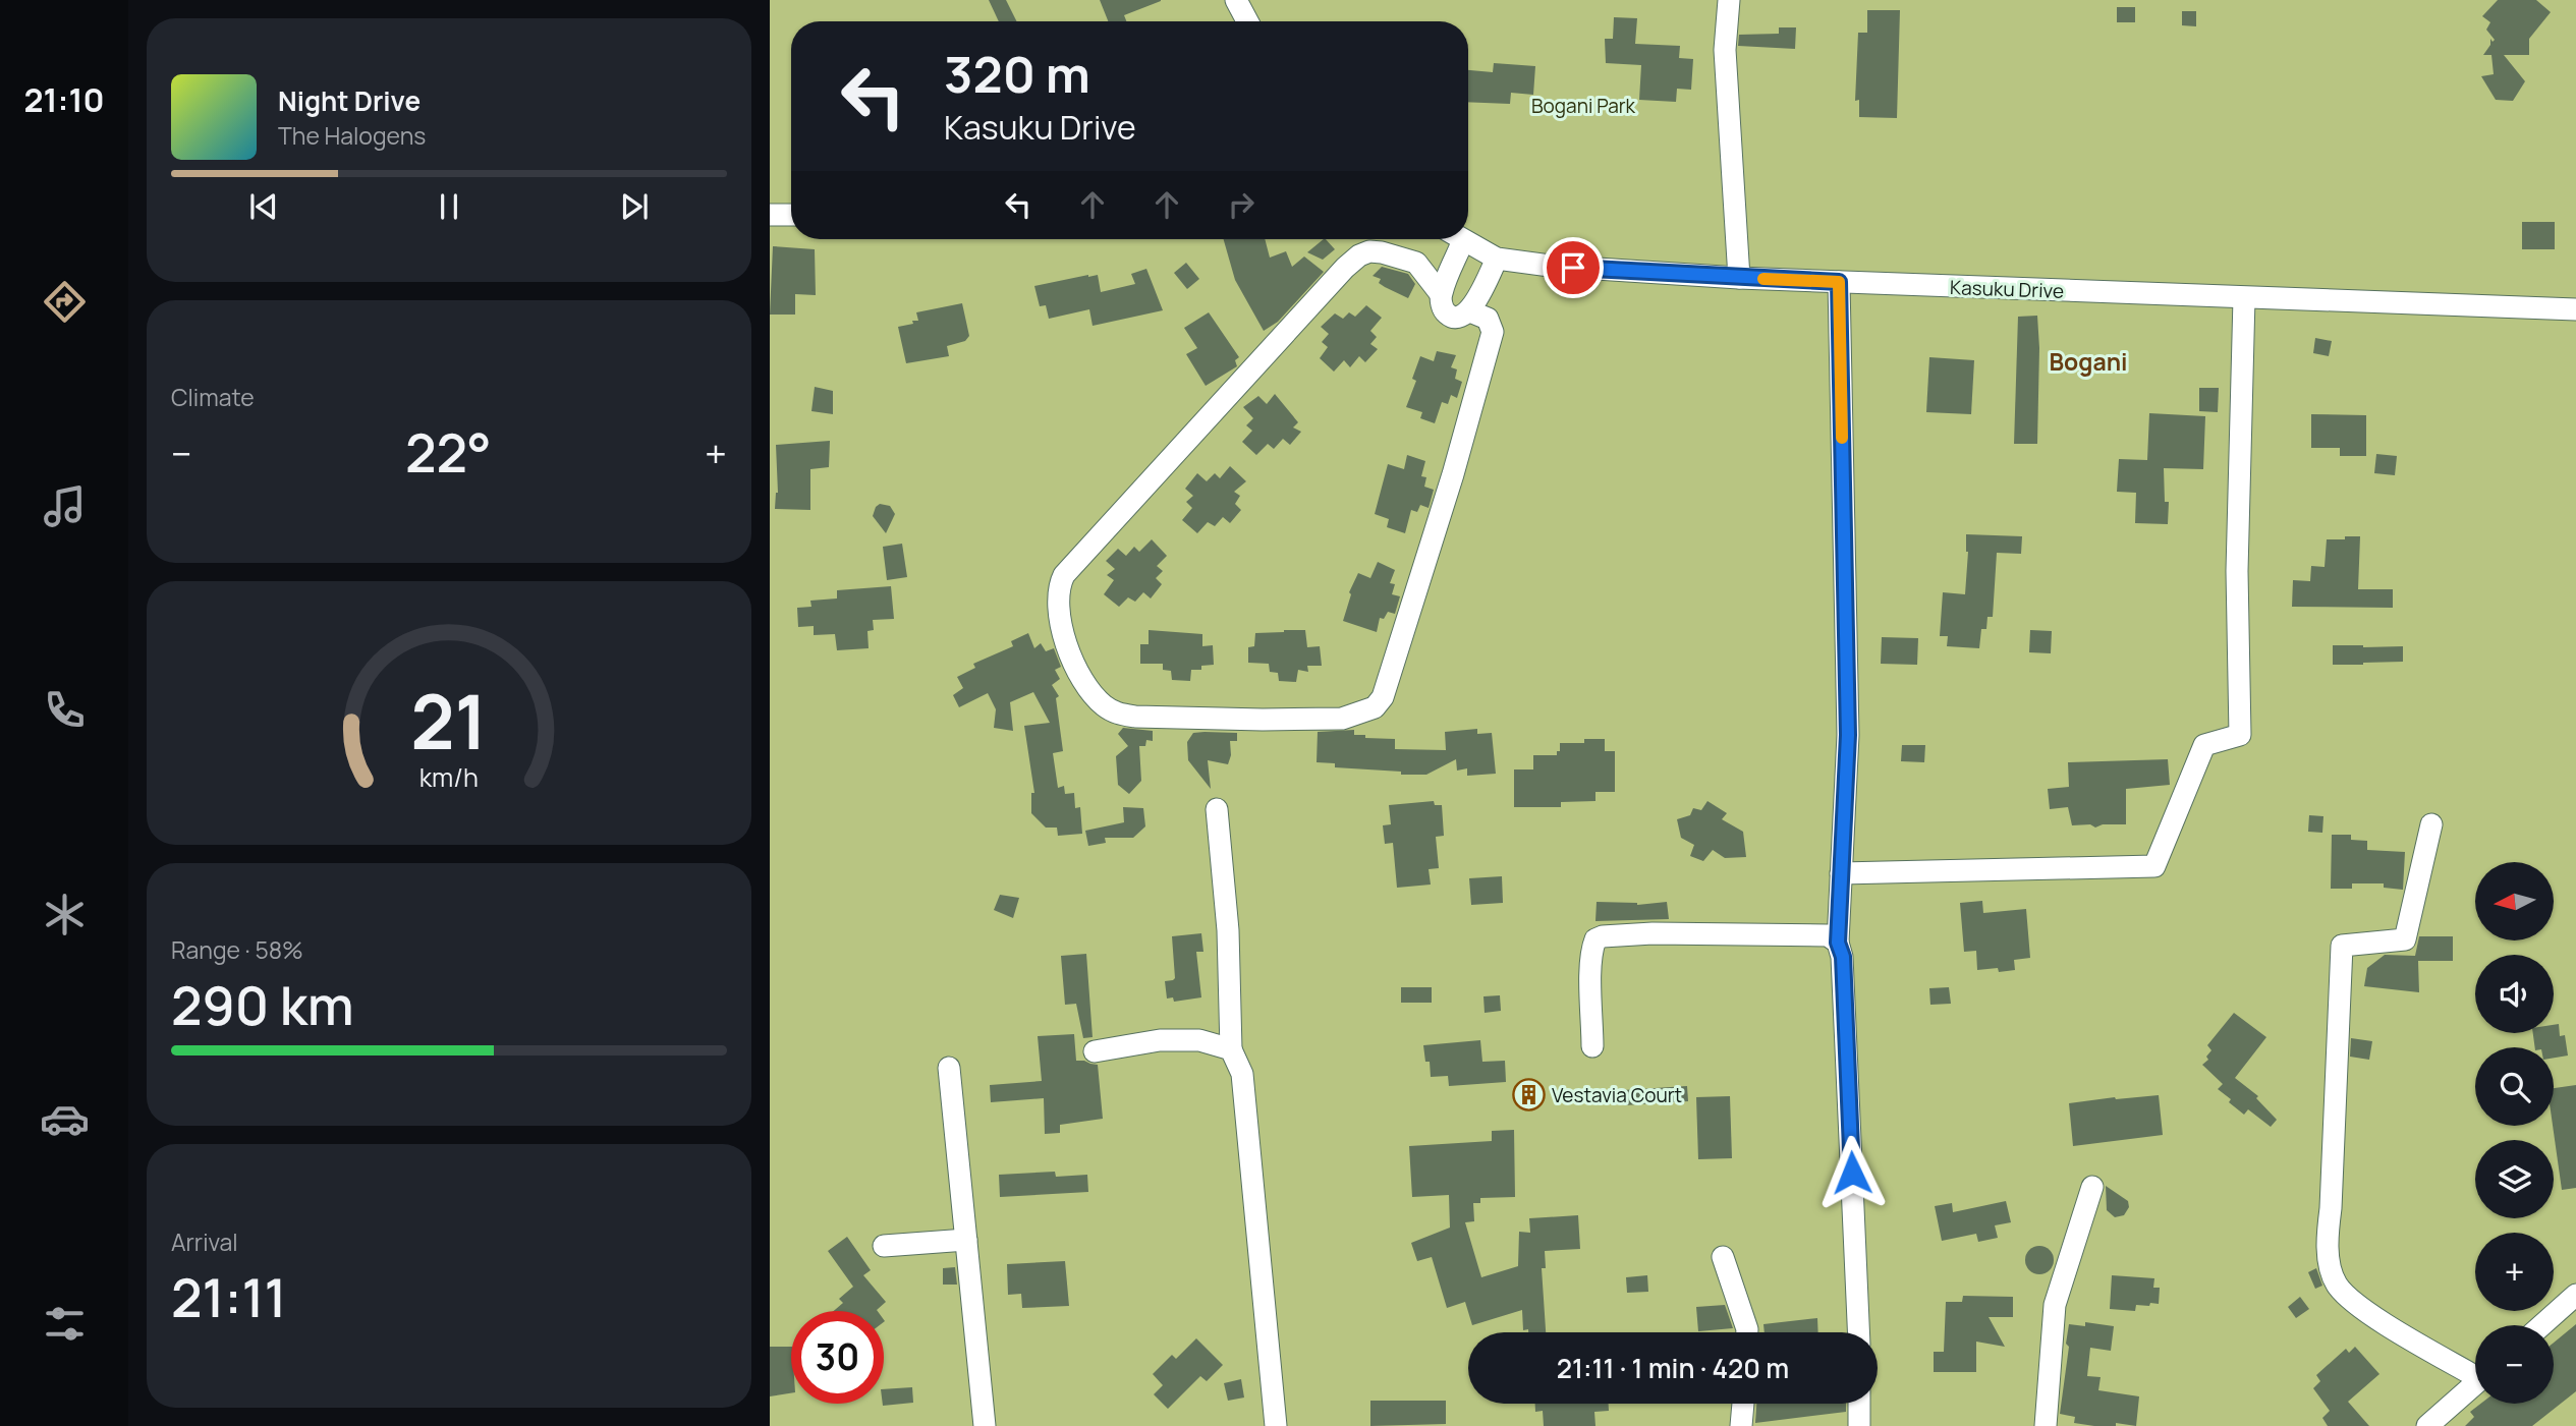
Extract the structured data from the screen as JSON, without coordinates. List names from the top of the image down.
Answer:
{
  "streets": {
    "street": ["Kasuku Drive"]
  },
  "districts": ["Bogani"],
  "parks": ["Bogani Park"],
  "places": {
    "building": ["Vestavia Court"]
  },
  "north": "left",
  "page": {
    "tabs": "21:10",
    "turn": ["320 m", "Kasuku Drive"],
    "song": ["Night Drive", "The Halogens"],
    "tile": [
      "Climate",
      ["Range · 58%", "290 km"],
      ["Arrival", "21:11"]
    ],
    "heat": ["−", "22°", "+"],
    "map_buttons": ["+", "−"],
    "limit": "30",
    "trip": "21:11 · 1 min · 420 m",
    "gauge": ["21", "km/h"]
  }
}
